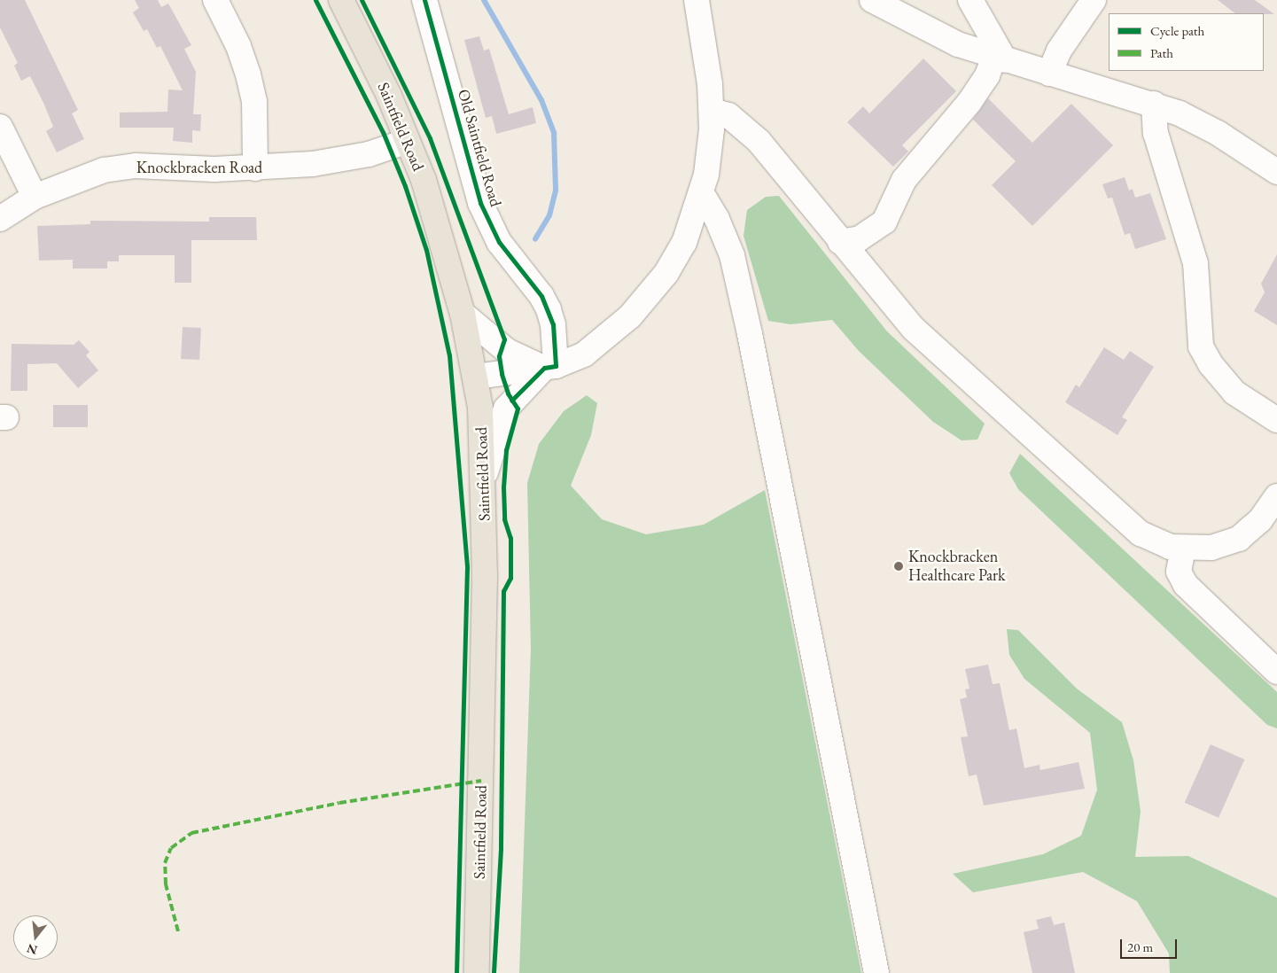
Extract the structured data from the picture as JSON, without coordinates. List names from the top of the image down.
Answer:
{
  "streets": {
    "highway": ["Saintfield Road"],
    "street": ["Old Saintfield Road", "Knockbracken Road"]
  },
  "crossings": [
    ["Saintfield Road", "Knockbracken Road"]
  ],
  "places": ["Knockbracken Healthcare Park"],
  "legend": ["Cycle path", "Path"],
  "scale_bar": "20 m",
  "north": "bottom"
}
